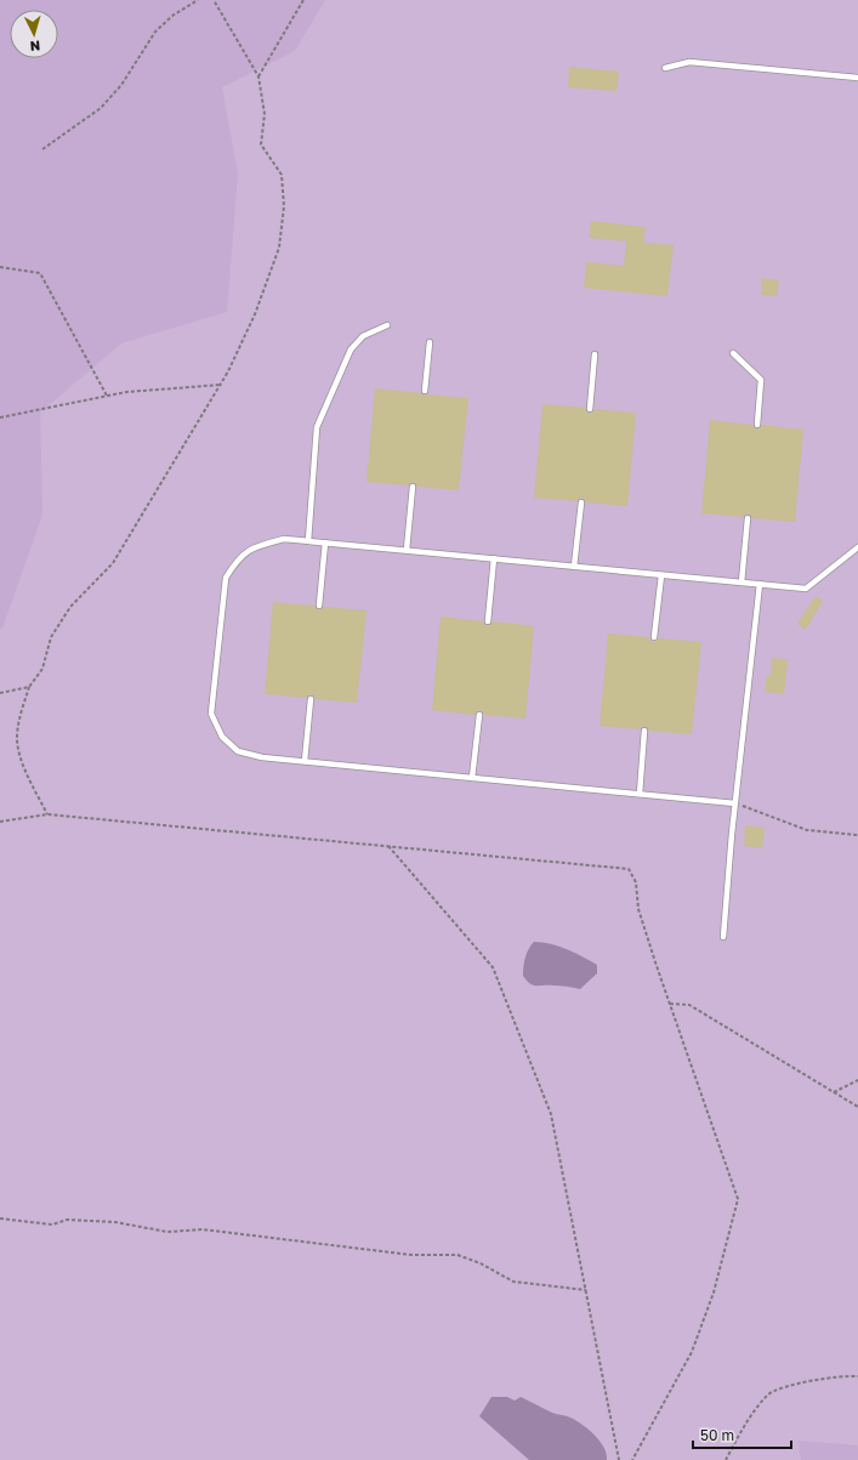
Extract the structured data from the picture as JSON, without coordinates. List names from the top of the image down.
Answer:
{
  "scale_bar": "50 m",
  "north": "bottom"
}
